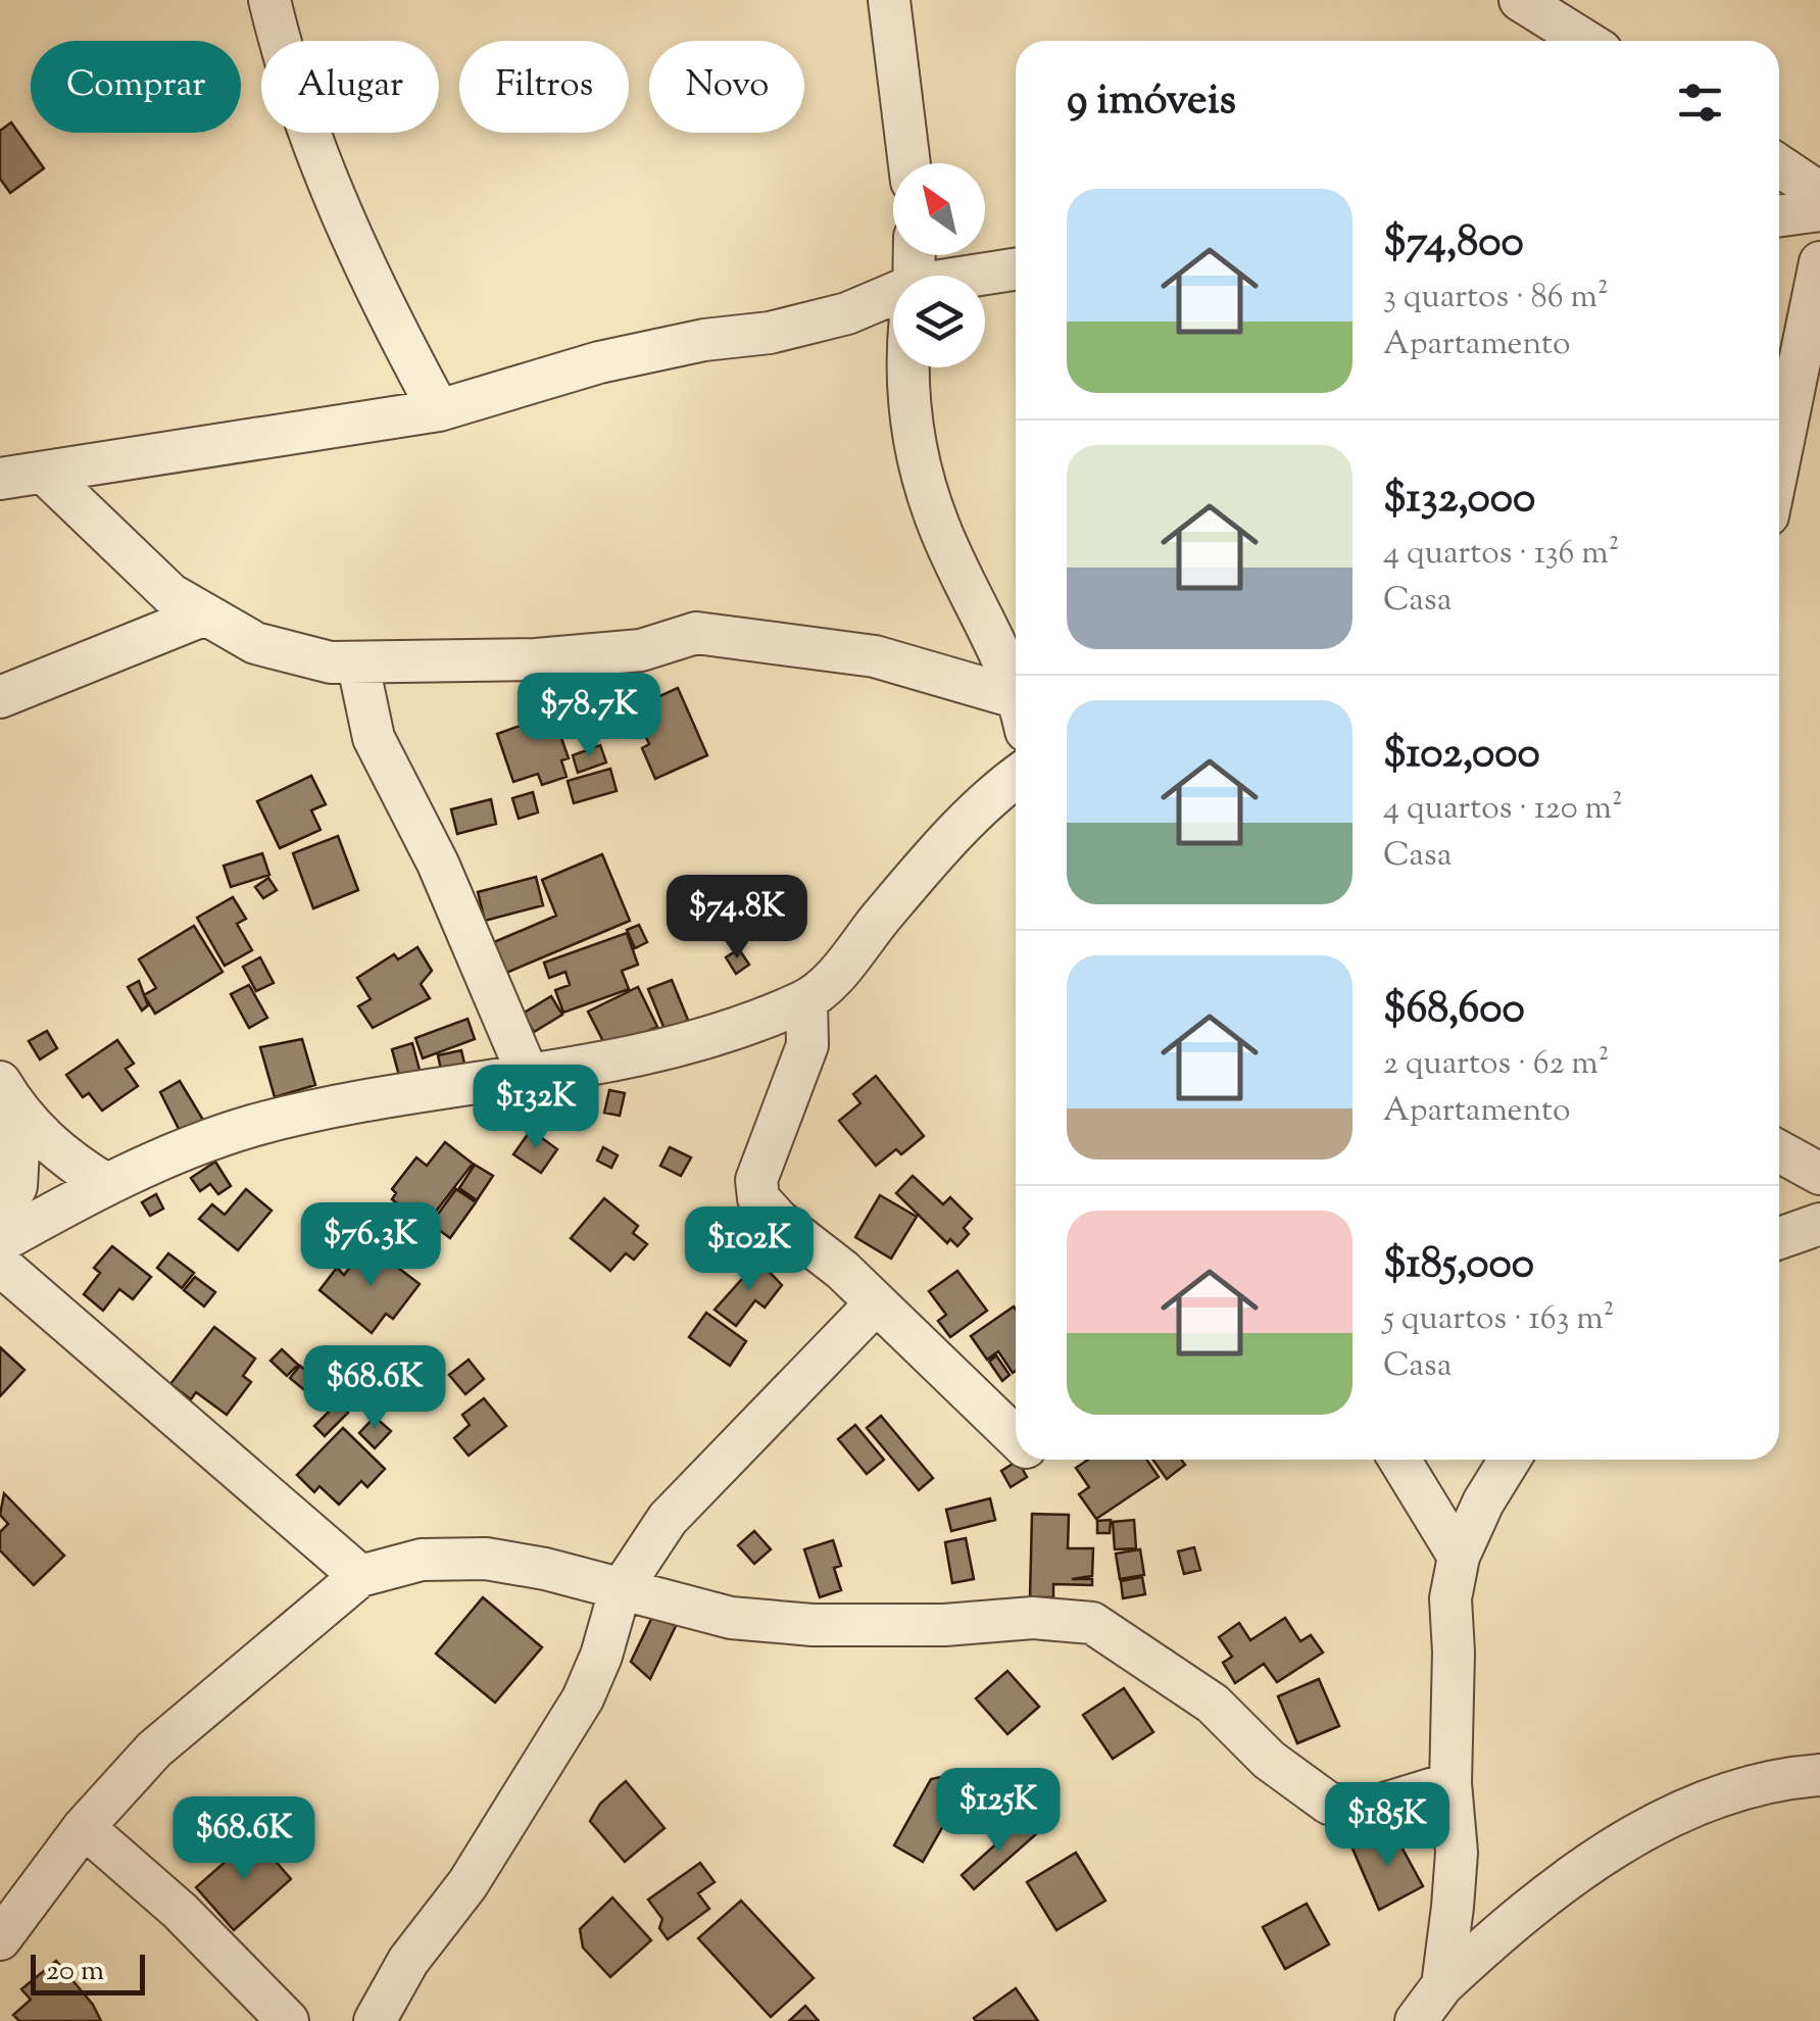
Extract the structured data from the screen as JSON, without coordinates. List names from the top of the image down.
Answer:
{
  "scale_bar": "20 m",
  "north": "top left",
  "page": {
    "chip": [
      "Comprar",
      "Alugar",
      "Filtros",
      "Novo"
    ],
    "heading": "9 imóveis",
    "list": [
      {
        "name": "$74,800",
        "note": "3 quartos · 86 m² · Apartamento"
      },
      {
        "name": "$132,000",
        "note": "4 quartos · 136 m² · Casa"
      },
      {
        "name": "$102,000",
        "note": "4 quartos · 120 m² · Casa"
      },
      {
        "name": "$68,600",
        "note": "2 quartos · 62 m² · Apartamento"
      },
      {
        "name": "$185,000",
        "note": "5 quartos · 163 m² · Casa"
      }
    ],
    "price": [
      "$78.7K",
      "$74.8K",
      "$132K",
      "$76.3K",
      "$102K",
      "$68.6K",
      "$125K",
      "$185K",
      "$68.6K"
    ],
    "scale": "20 m"
  }
}
